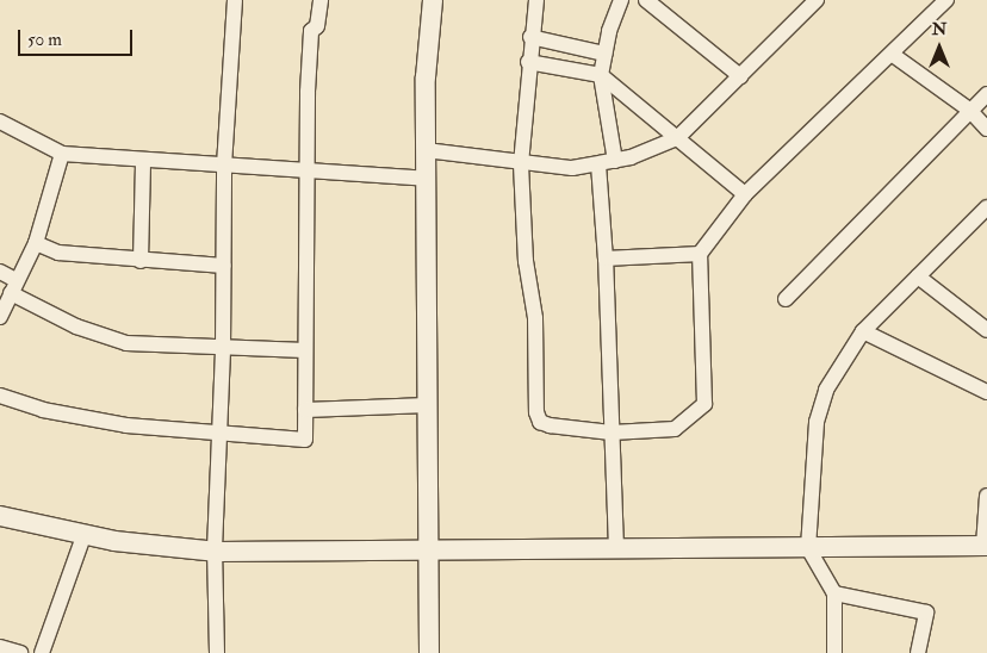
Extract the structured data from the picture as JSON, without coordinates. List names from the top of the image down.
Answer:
{
  "scale_bar": "50 m",
  "north": "top"
}
